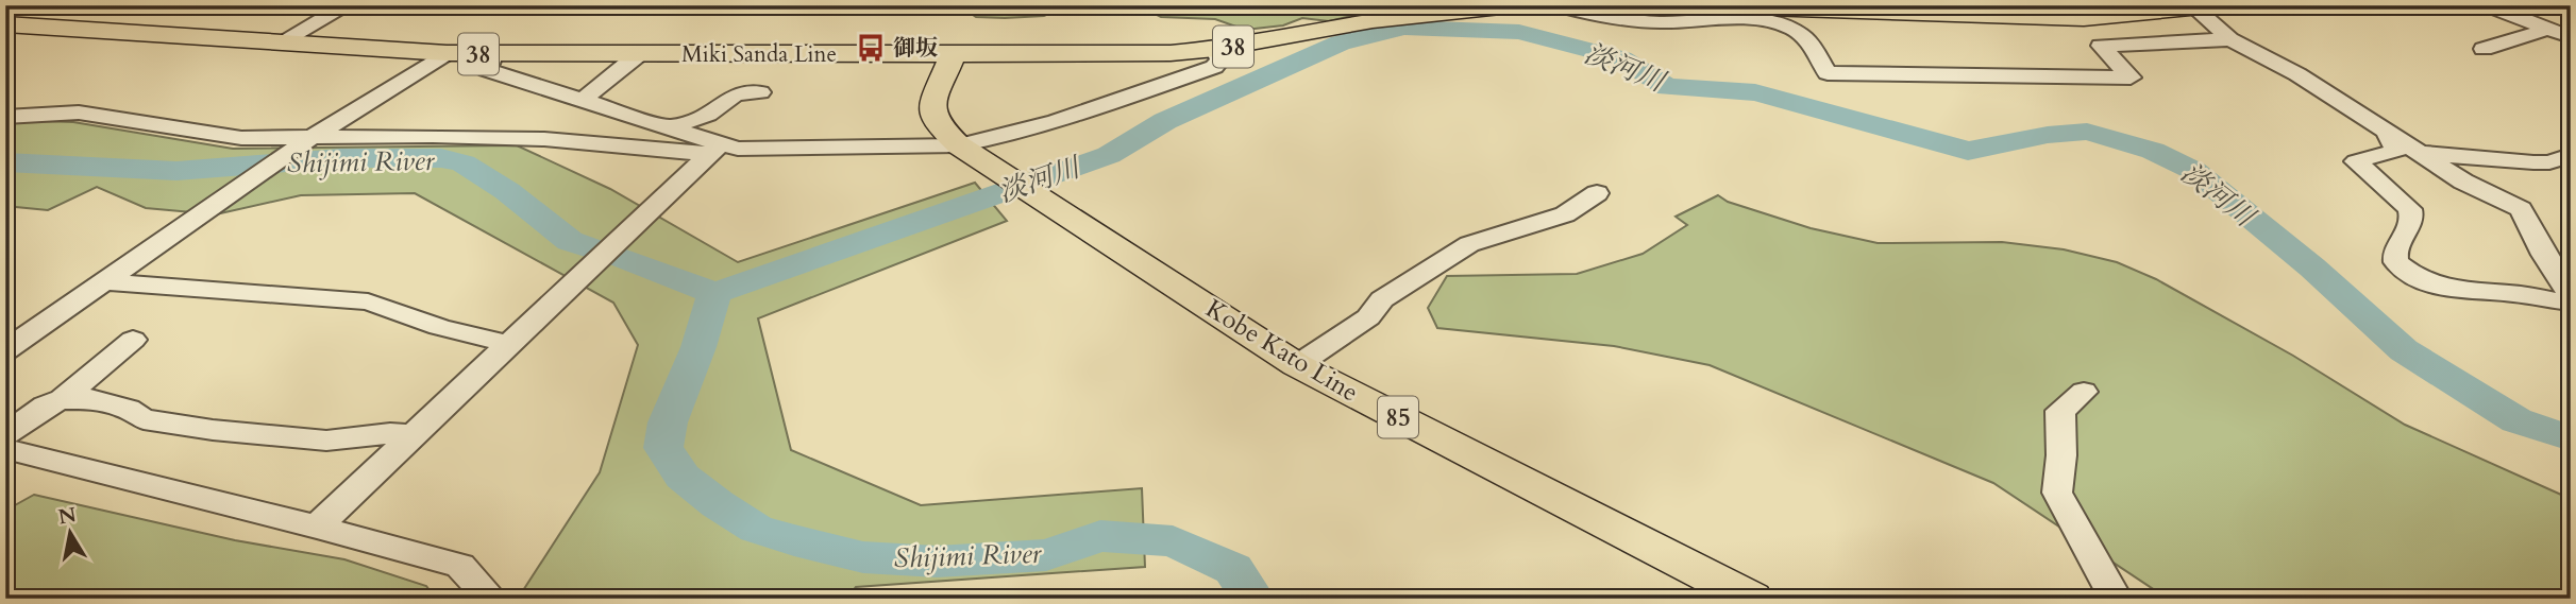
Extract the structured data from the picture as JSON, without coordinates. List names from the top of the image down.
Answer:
{
  "streets": {
    "main road": [
      "38",
      "Miki Sanda Line",
      "Kobe Kato Line",
      "85"
    ]
  },
  "crossings": [
    ["Miki Sanda Line", "Kobe Kato Line"]
  ],
  "water": ["淡河川", "Shijimi River"],
  "places": {
    "bus stop": ["御坂"]
  },
  "north": "top"
}
